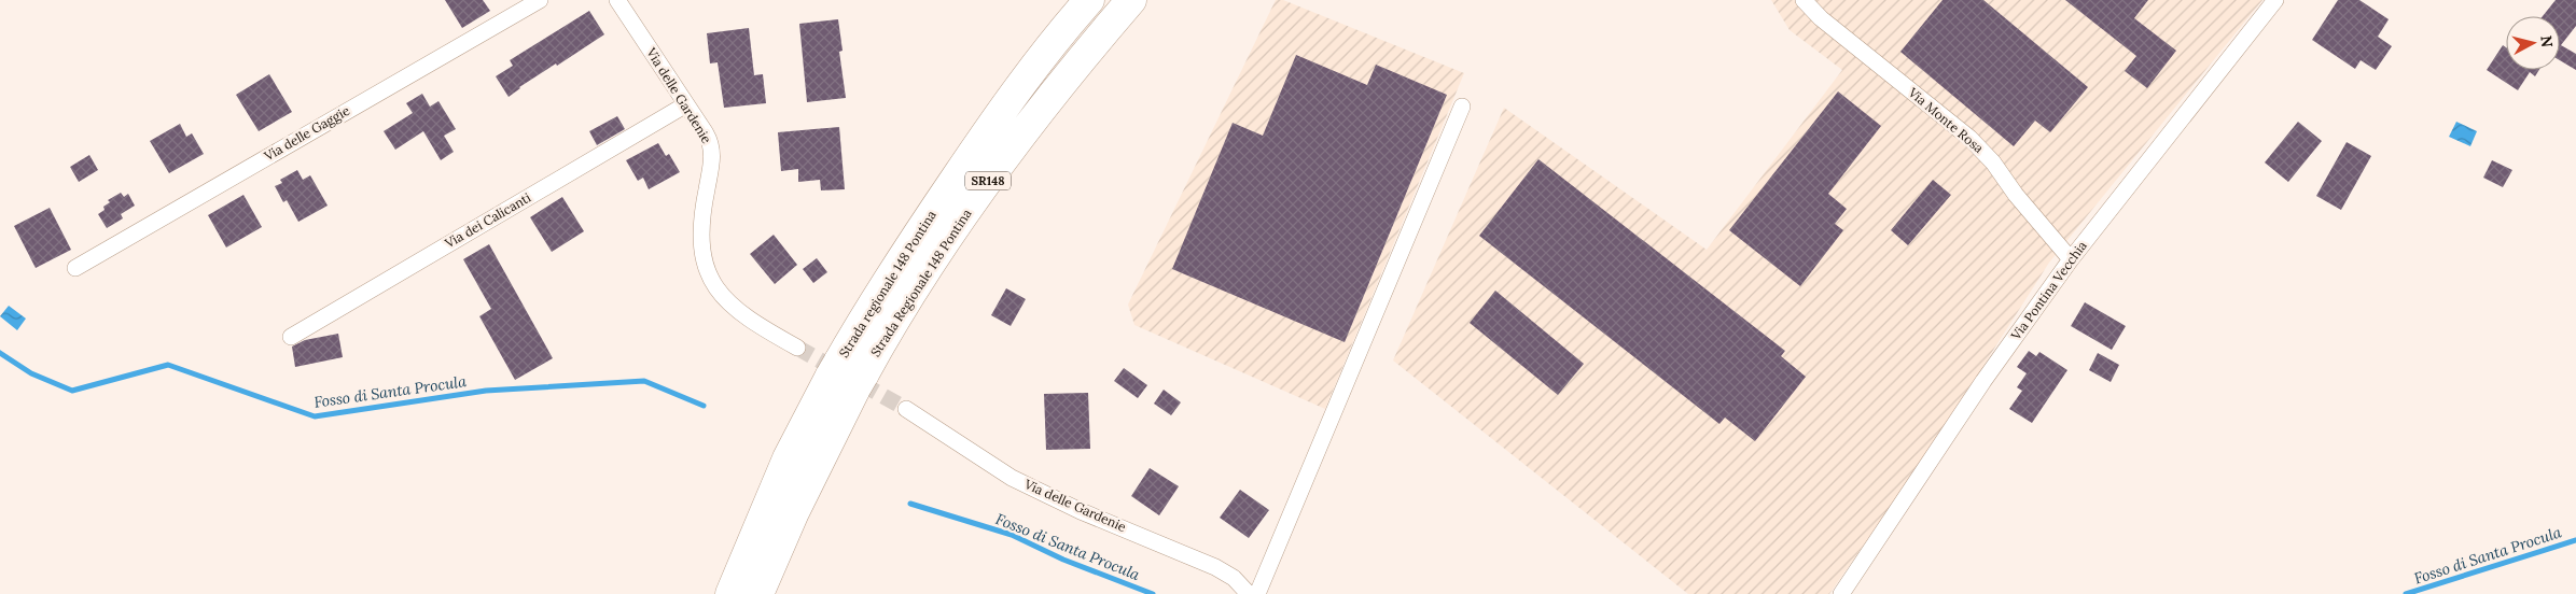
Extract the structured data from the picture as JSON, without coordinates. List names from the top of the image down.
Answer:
{
  "streets": {
    "highway": ["SR148", "Strada Regionale 148 Pontina", "Strada regionale 148 Pontina"],
    "street": [
      "Via delle Gardenie",
      "Via Monte Rosa",
      "Via delle Gaggie",
      "Via dei Calicanti",
      "Via Pontina Vecchia"
    ]
  },
  "crossings": [
    ["Via delle Gardenie", "Via dei Calicanti"],
    ["Via Monte Rosa", "Via Pontina Vecchia"],
    ["Strada Regionale 148 Pontina", "Strada regionale 148 Pontina"]
  ],
  "water": ["Fosso di Santa Procula"],
  "north": "right"
}
